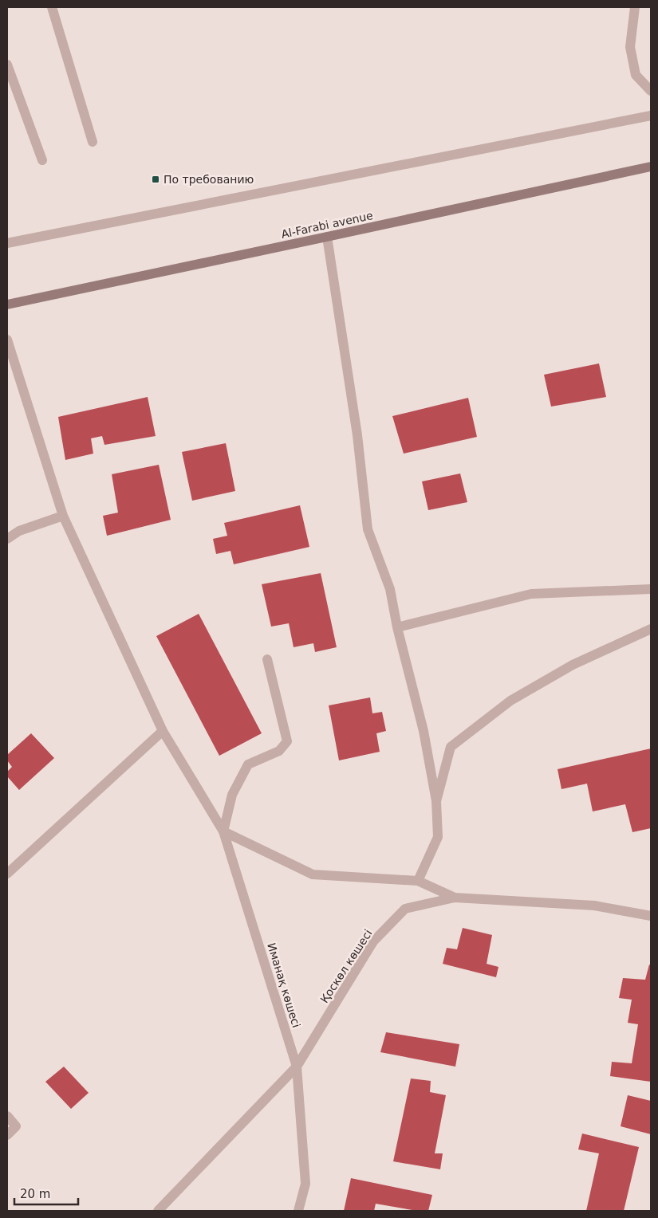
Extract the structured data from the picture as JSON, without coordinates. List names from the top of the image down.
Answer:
{
  "streets": {
    "main road": ["Al-Farabi avenue"],
    "street": ["Қоскөл көшесі", "Иманақ көшесі"]
  },
  "crossings": [
    ["Қоскөл көшесі", "Иманақ көшесі"]
  ],
  "places": {
    "transit": ["По требованию"]
  },
  "scale_bar": "20 m"
}
